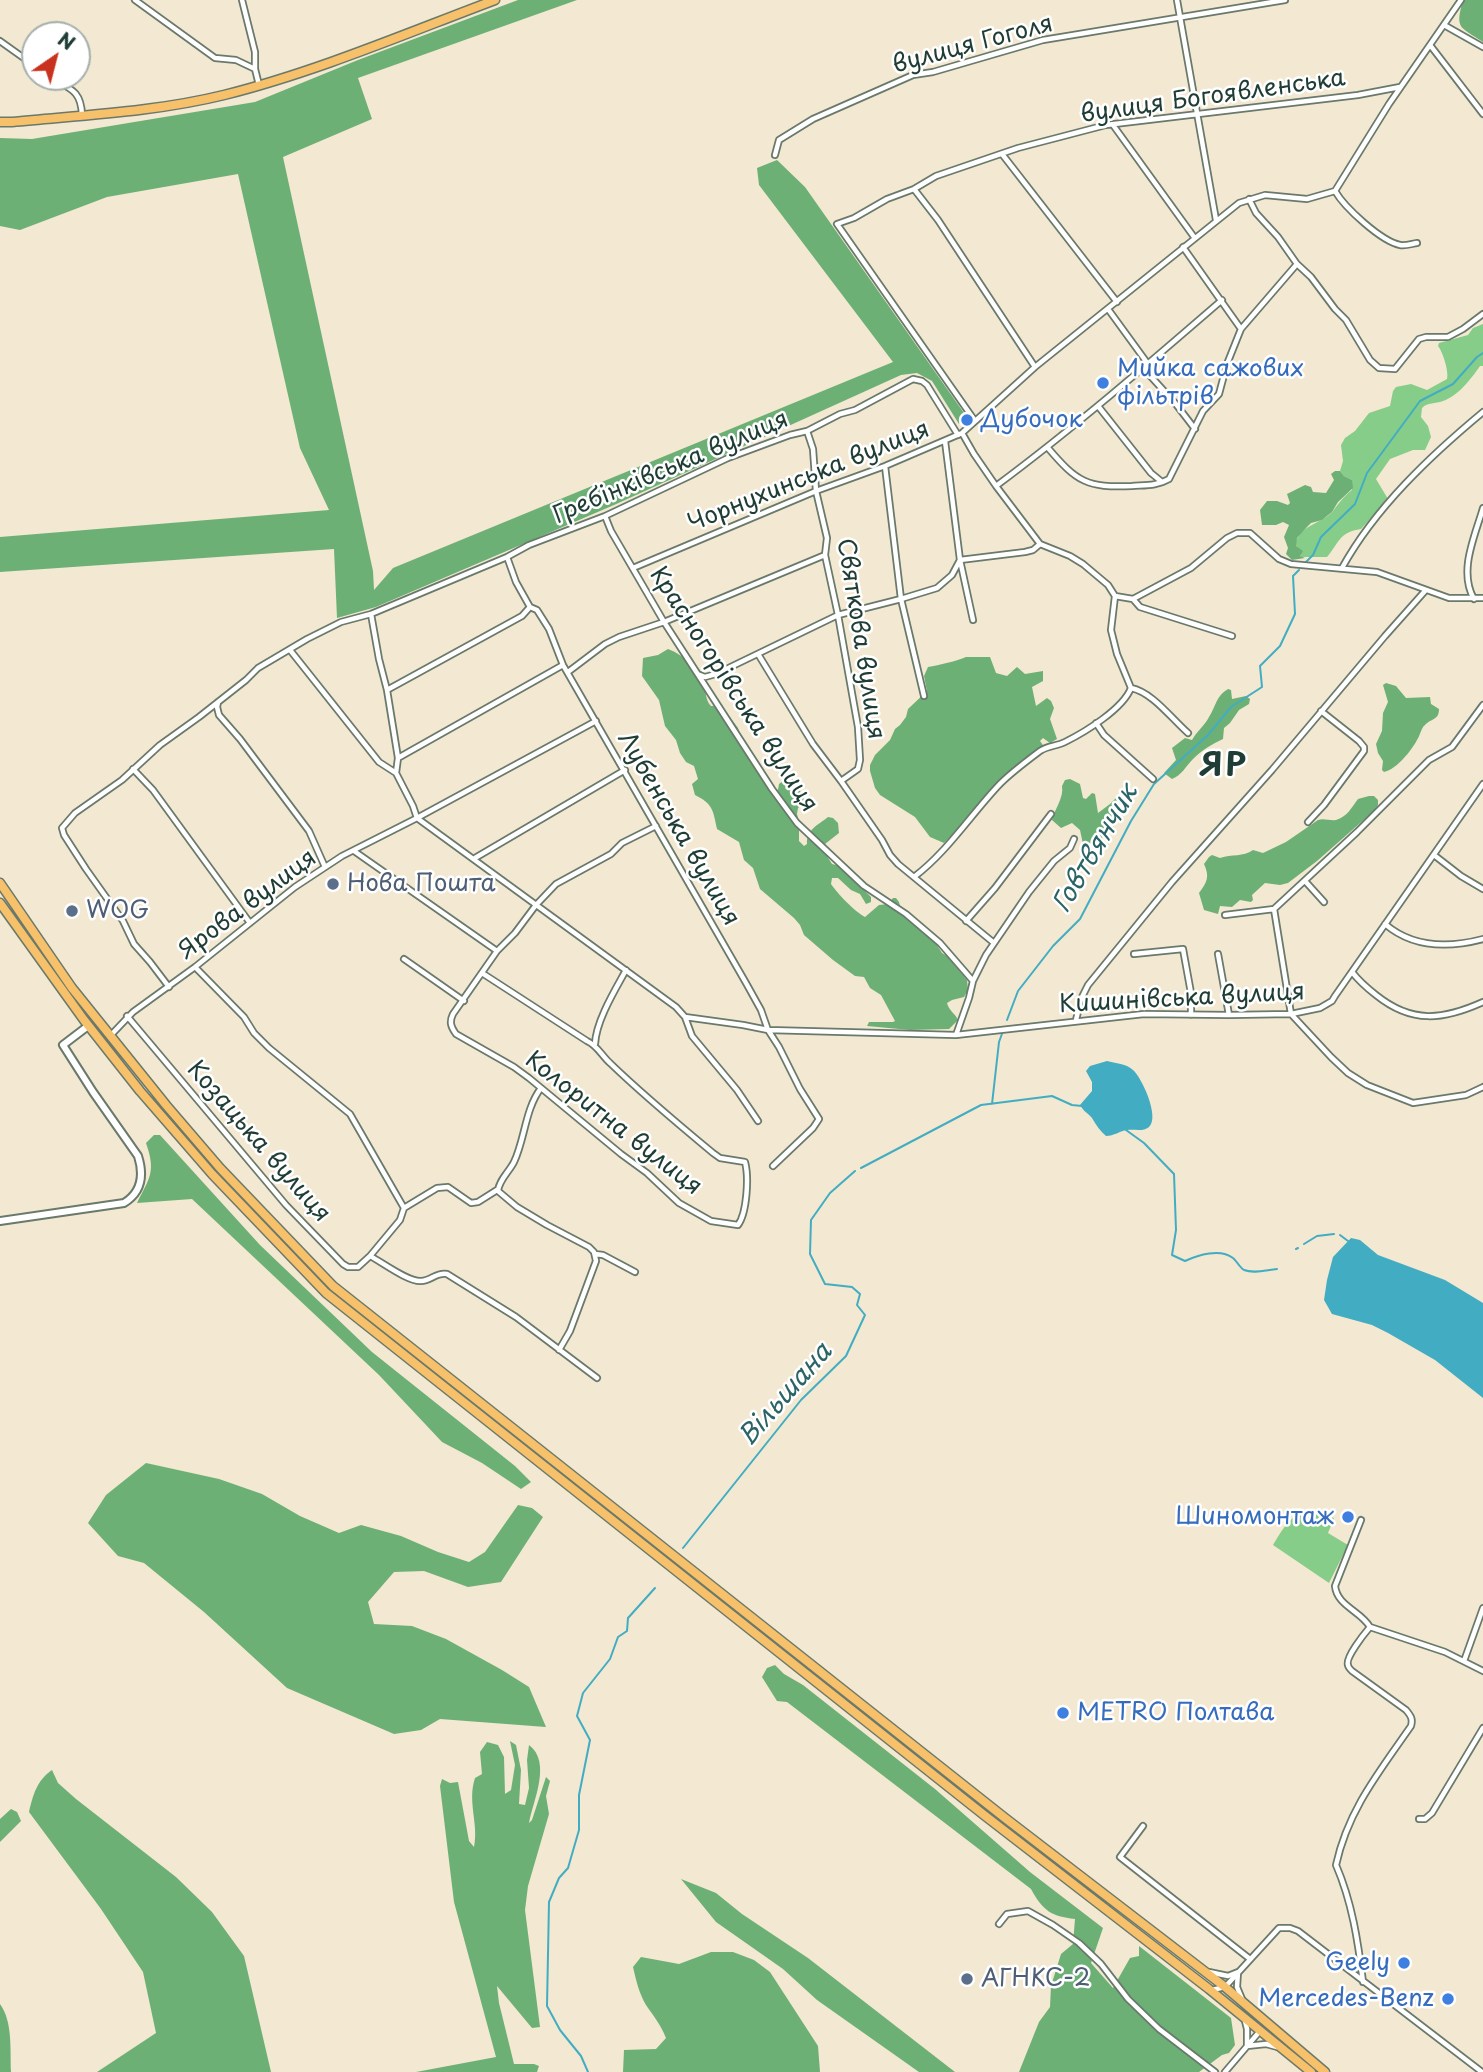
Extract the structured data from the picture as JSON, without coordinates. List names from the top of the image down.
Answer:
{
  "streets": {
    "street": [
      "вулиця Гоголя",
      "вулиця Богоявленська",
      "Гребінківська вулиця",
      "Чорнухинська вулиця",
      "Святкова вулиця",
      "Красногорівська вулиця",
      "Лубенська вулиця",
      "Ярова вулиця",
      "Кишинівська вулиця",
      "Колоритна вулиця",
      "Козацька вулиця"
    ]
  },
  "crossings": [
    ["вулиця Богоявленська", "Чорнухинська вулиця"],
    ["Гребінківська вулиця", "Чорнухинська вулиця"],
    ["Гребінківська вулиця", "Святкова вулиця"],
    ["Гребінківська вулиця", "Красногорівська вулиця"],
    ["Гребінківська вулиця", "Лубенська вулиця"],
    ["Гребінківська вулиця", "Ярова вулиця"],
    ["Чорнухинська вулиця", "Святкова вулиця"],
    ["Чорнухинська вулиця", "Красногорівська вулиця"],
    ["Лубенська вулиця", "Ярова вулиця"],
    ["Лубенська вулиця", "Кишинівська вулиця"],
    ["Ярова вулиця", "Козацька вулиця"]
  ],
  "districts": ["ЯР"],
  "water": ["Говтвянчик", "Вільшана"],
  "places": [
    "Мийка сажових фільтрів",
    "Дубочок",
    "Нова Пошта",
    "WOG",
    "Шиномонтаж",
    "METRO Полтава",
    "Geely",
    "АГНКС-2",
    "Mercedes-Benz"
  ],
  "north": "top right"
}
